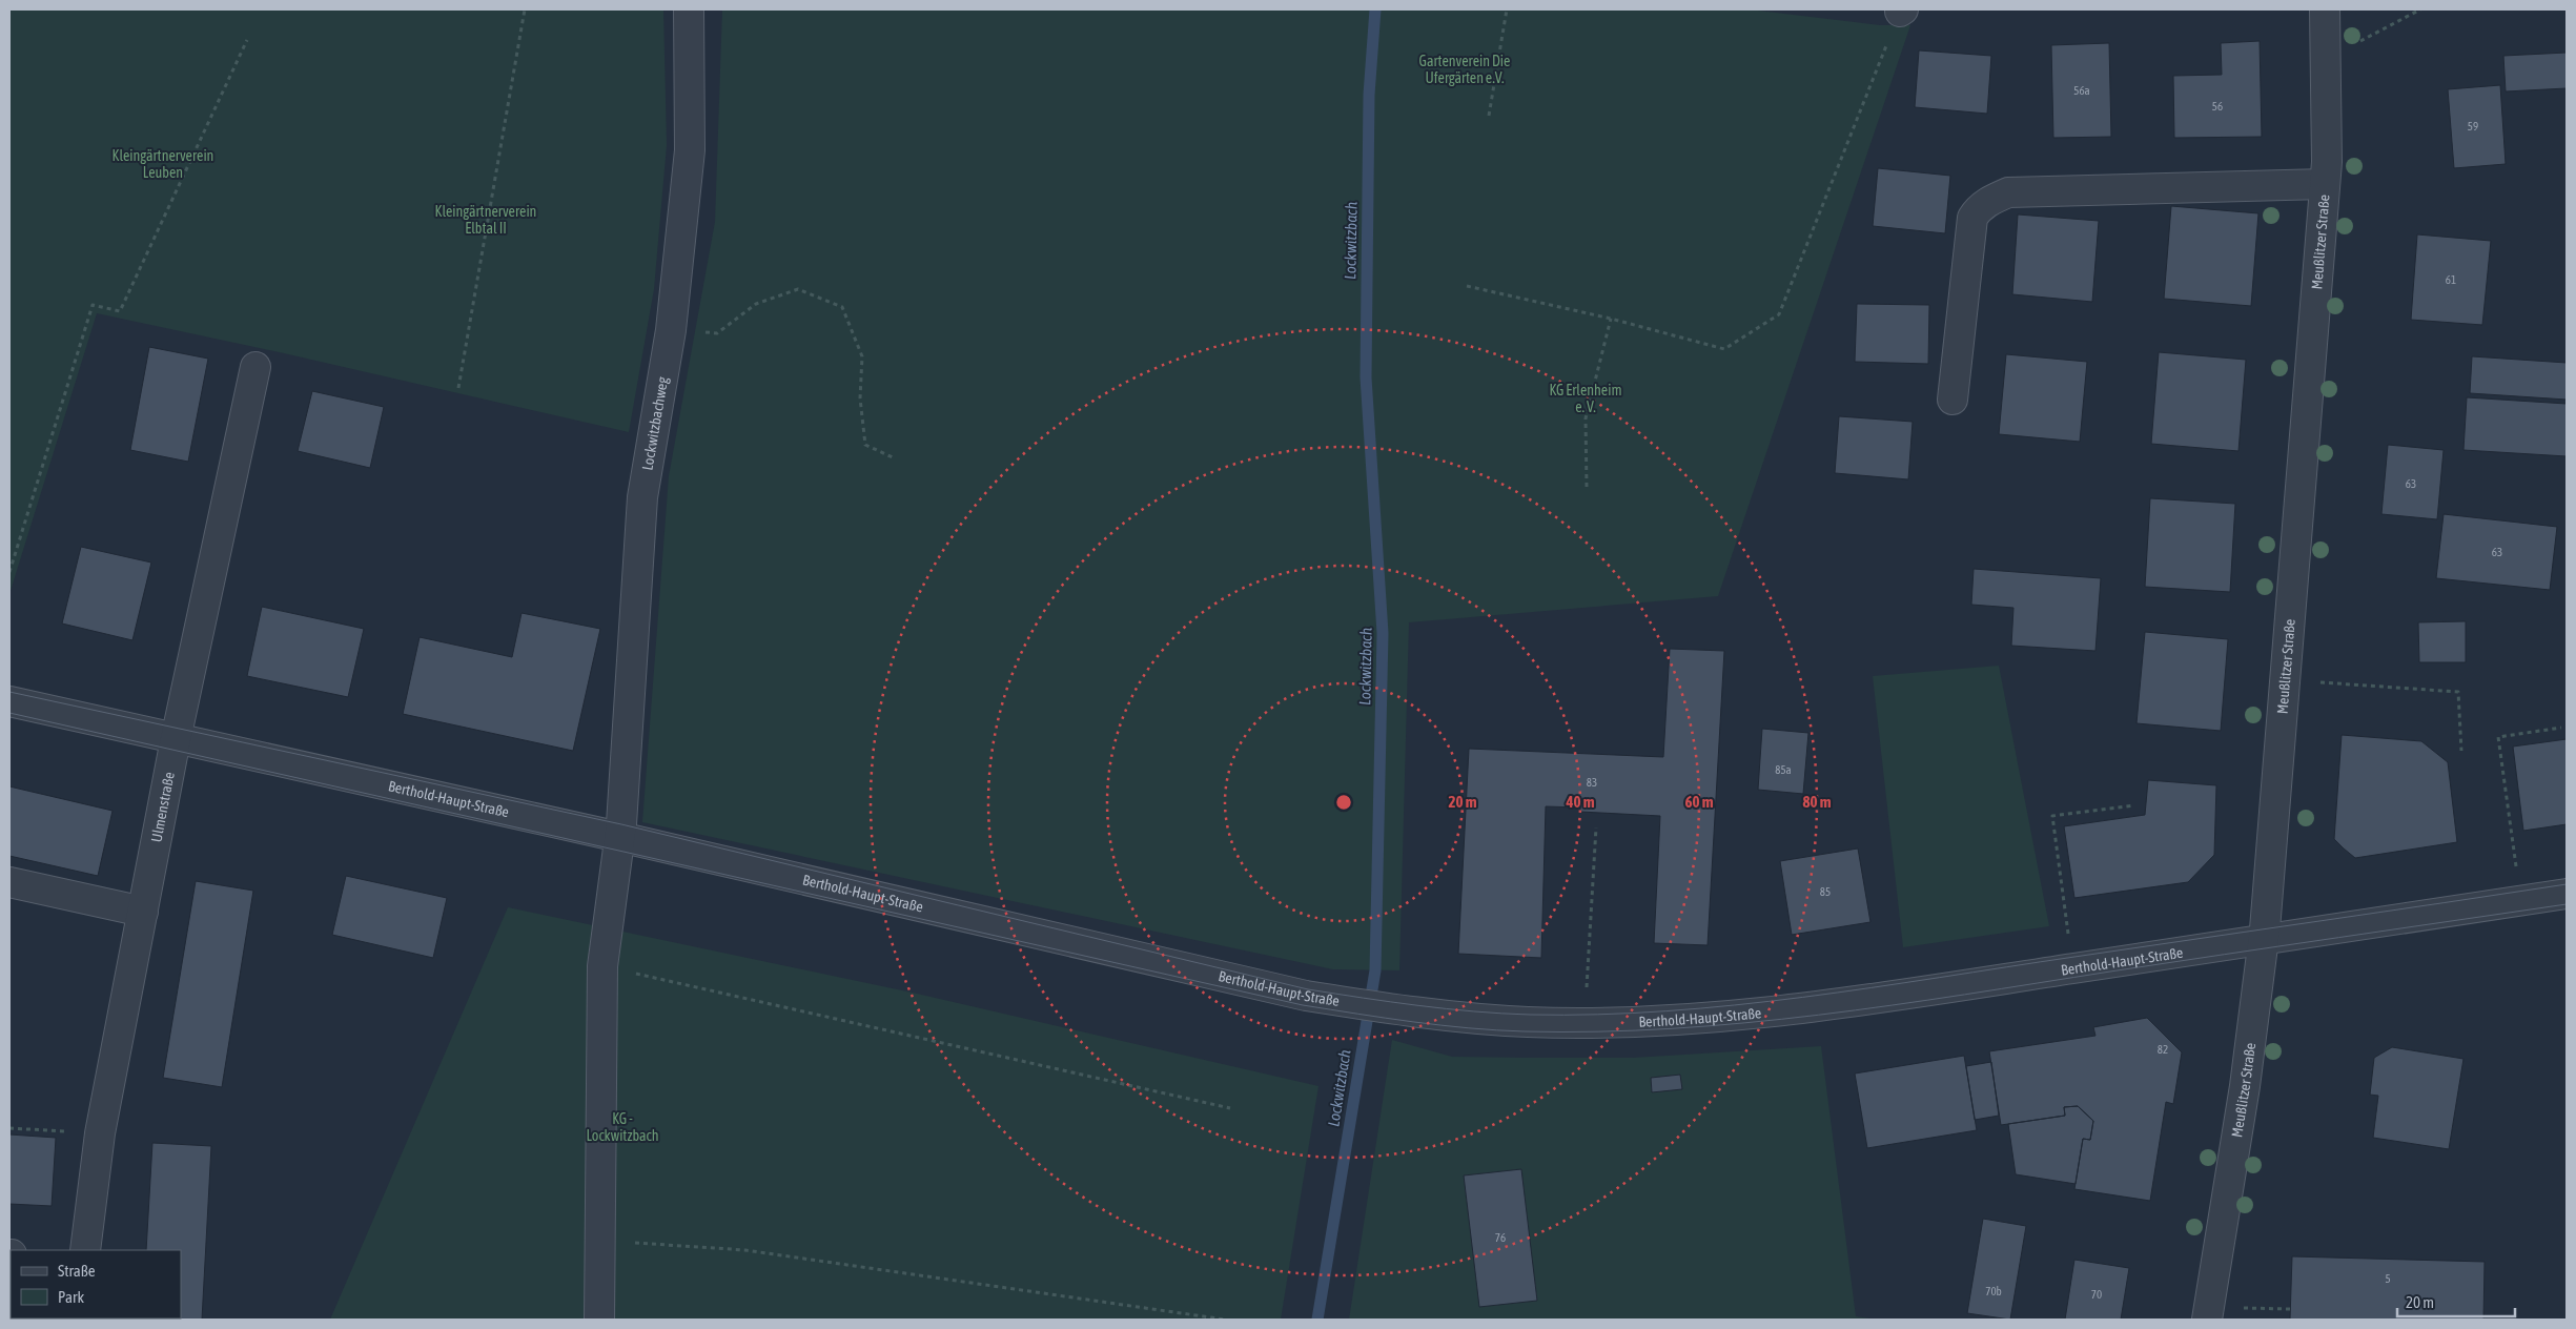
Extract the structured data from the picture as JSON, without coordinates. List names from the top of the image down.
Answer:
{
  "streets": {
    "street": [
      "Meußlitzer Straße",
      "Lockwitzbachweg",
      "Berthold-Haupt-Straße",
      "Ulmenstraße"
    ]
  },
  "crossings": [
    ["Meußlitzer Straße", "Berthold-Haupt-Straße"],
    ["Lockwitzbachweg", "Berthold-Haupt-Straße"],
    ["Berthold-Haupt-Straße", "Ulmenstraße"]
  ],
  "water": ["Lockwitzbach"],
  "parks": [
    "Gartenverein Die Ufergärten e.V.",
    "Kleingärtnerverein Leuben",
    "Kleingärtnerverein Elbtal II",
    "KG Erlenheim e. V.",
    "KG - Lockwitzbach"
  ],
  "house_numbers": [
    "56a",
    "56",
    "59",
    "61",
    "63",
    "63",
    "85a",
    "83",
    "85",
    "82",
    "76",
    "5",
    "70b",
    "70"
  ],
  "legend": ["Straße", "Park"],
  "scale_bar": "20 m",
  "rings": [
    "20 m",
    "40 m",
    "60 m",
    "80 m"
  ]
}
